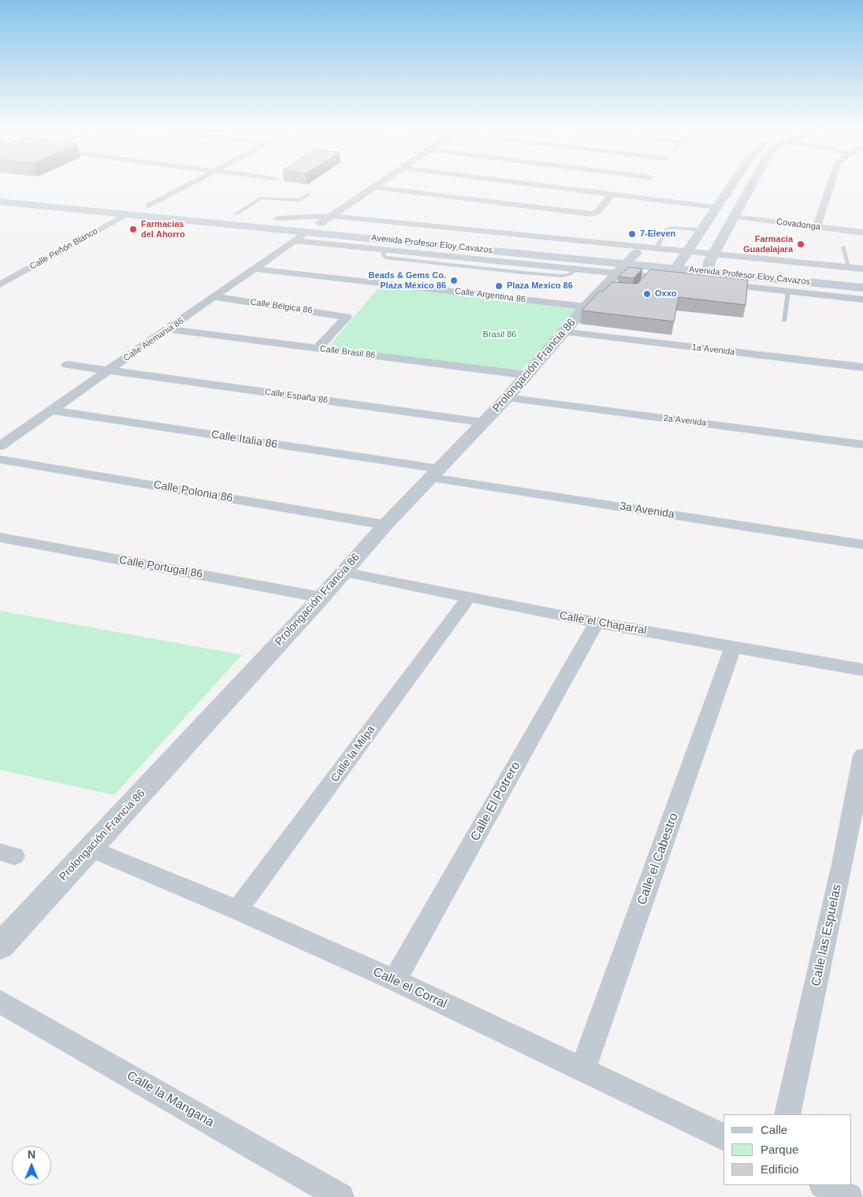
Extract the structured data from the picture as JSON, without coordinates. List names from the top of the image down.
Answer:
{
  "streets": {
    "main road": ["Avenida Profesor Eloy Cavazos"],
    "street": [
      "Covadonga",
      "Calle Peñón Blanco",
      "Calle Argentina 86",
      "Calle Bélgica 86",
      "Calle Alemania 86",
      "1a Avenida",
      "Calle Brasil 86",
      "Prolongación Francia 86",
      "Calle España 86",
      "2a Avenida",
      "Calle Italia 86",
      "Calle Polonia 86",
      "3a Avenida",
      "Calle Portugal 86",
      "Calle el Chaparral",
      "Calle la Milpa",
      "Calle El Potrero",
      "Calle el Cabestro",
      "Calle las Espuelas",
      "Calle el Corral",
      "Calle la Mangana"
    ]
  },
  "crossings": [
    ["Avenida Profesor Eloy Cavazos", "Calle Peñón Blanco"],
    ["Avenida Profesor Eloy Cavazos", "Calle Alemania 86"],
    ["Avenida Profesor Eloy Cavazos", "Prolongación Francia 86"],
    ["Calle Argentina 86", "Calle Alemania 86"],
    ["Calle Argentina 86", "Prolongación Francia 86"],
    ["Calle Bélgica 86", "Calle Alemania 86"],
    ["Calle Bélgica 86", "Calle Brasil 86"],
    ["Calle Alemania 86", "Calle Brasil 86"],
    ["Calle Alemania 86", "Calle España 86"],
    ["Calle Alemania 86", "Calle Italia 86"],
    ["1a Avenida", "Prolongación Francia 86"],
    ["Calle Brasil 86", "Prolongación Francia 86"],
    ["Prolongación Francia 86", "Calle España 86"],
    ["Prolongación Francia 86", "2a Avenida"],
    ["Prolongación Francia 86", "Calle Italia 86"],
    ["Prolongación Francia 86", "Calle Polonia 86"],
    ["Prolongación Francia 86", "3a Avenida"],
    ["Prolongación Francia 86", "Calle Portugal 86"],
    ["Prolongación Francia 86", "Calle el Chaparral"],
    ["Prolongación Francia 86", "Calle el Corral"],
    ["Calle Italia 86", "3a Avenida"],
    ["Calle el Chaparral", "Calle la Milpa"],
    ["Calle el Chaparral", "Calle El Potrero"],
    ["Calle el Chaparral", "Calle el Cabestro"],
    ["Calle la Milpa", "Calle el Corral"],
    ["Calle El Potrero", "Calle el Corral"],
    ["Calle el Cabestro", "Calle el Corral"]
  ],
  "parks": ["Brasil 86"],
  "places": [
    "Farmacias del Ahorro",
    "7-Eleven",
    "Farmacia Guadalajara",
    "Beads & Gems Co. Plaza México 86",
    "Plaza Mexico 86",
    "Oxxo"
  ],
  "legend": ["Calle", "Parque", "Edificio"],
  "north": "top"
}
